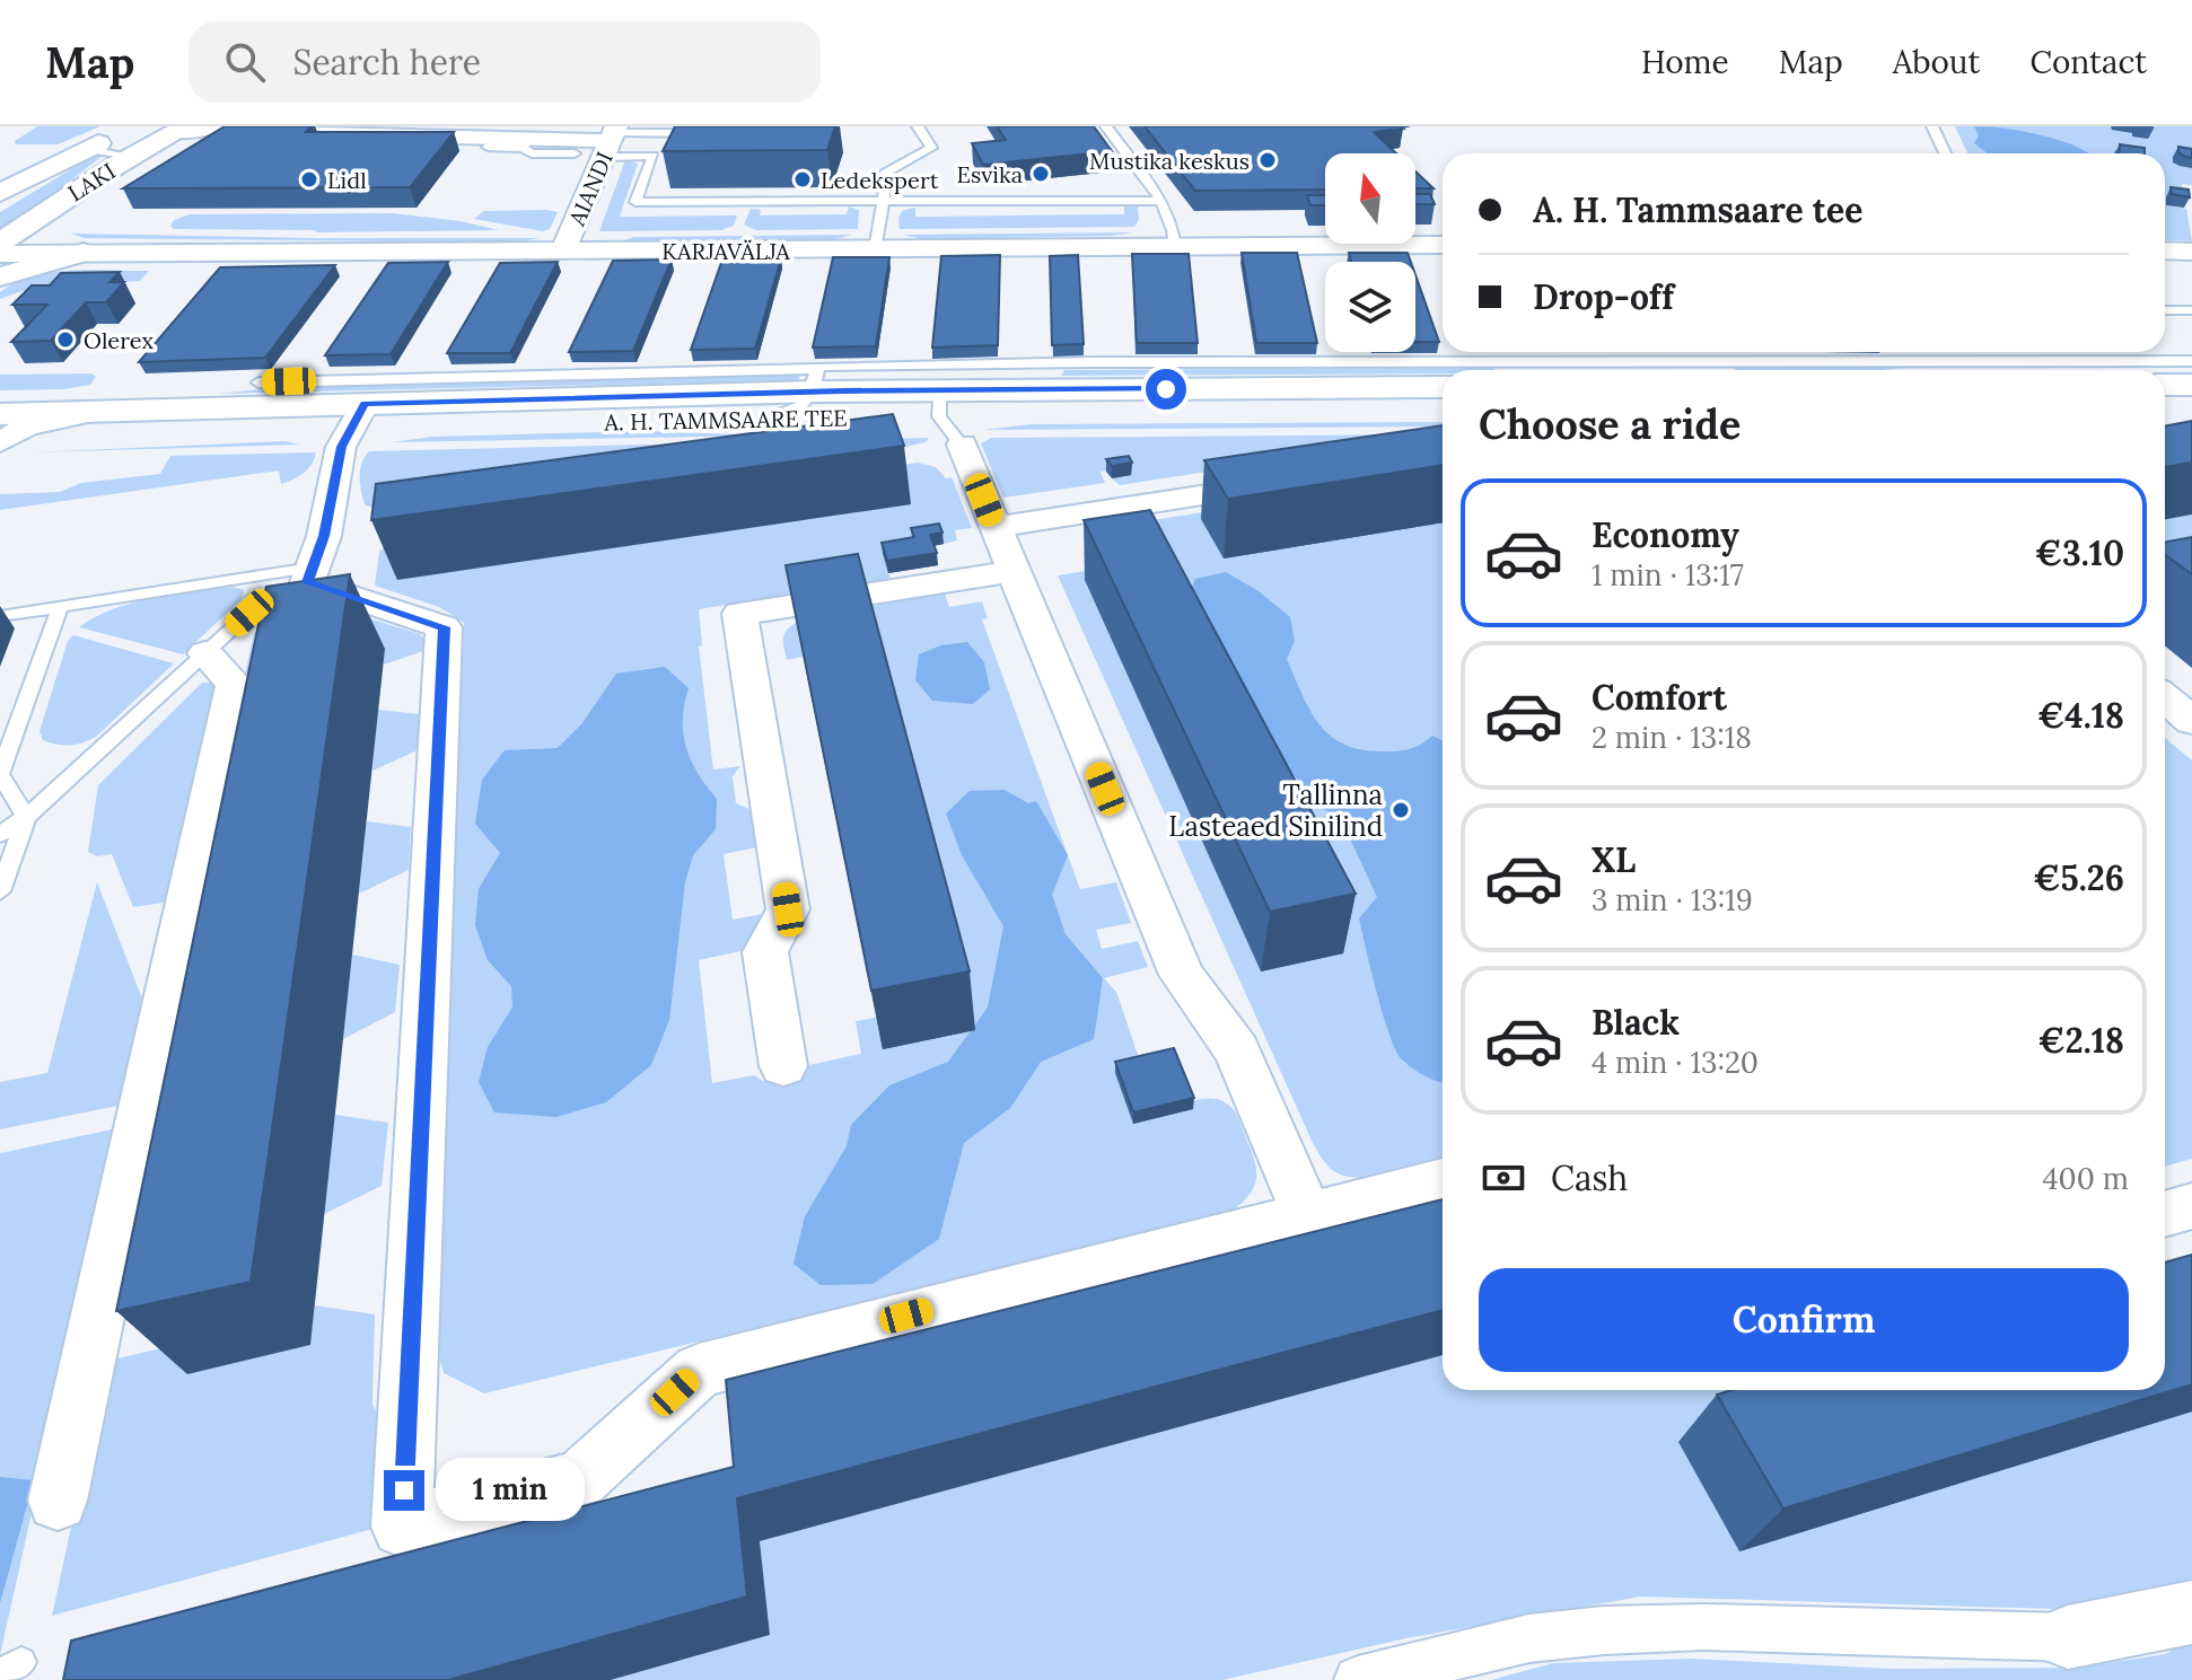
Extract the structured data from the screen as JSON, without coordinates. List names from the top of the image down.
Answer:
{
  "streets": {
    "main road": ["LAKI", "A. H. TAMMSAARE TEE"],
    "street": ["AIANDI", "KARJAVÄLJA"]
  },
  "crossings": [
    ["AIANDI", "KARJAVÄLJA"]
  ],
  "places": [
    "Mustika keskus",
    "Esvika",
    "Lidl",
    "Ledekspert",
    "Olerex",
    "Tallinna Lasteaed Sinilind"
  ],
  "north": "top",
  "page": {
    "header": "Map",
    "search": "Search here",
    "nav": [
      "Home",
      "Map",
      "About",
      "Contact"
    ],
    "banner": ["A. H. Tammsaare tee", "Drop-off"],
    "heading": "Choose a ride",
    "list": [
      {
        "name": "Economy",
        "note": "1 min · 13:17",
        "value": "€3.10"
      },
      {
        "name": "Comfort",
        "note": "2 min · 13:18",
        "value": "€4.18"
      },
      {
        "name": "XL",
        "note": "3 min · 13:19",
        "value": "€5.26"
      },
      {
        "name": "Black",
        "note": "4 min · 13:20",
        "value": "€2.18"
      }
    ],
    "pay": ["Cash", "400 m"],
    "buttons": "Confirm",
    "bubble": "1 min"
  }
}
